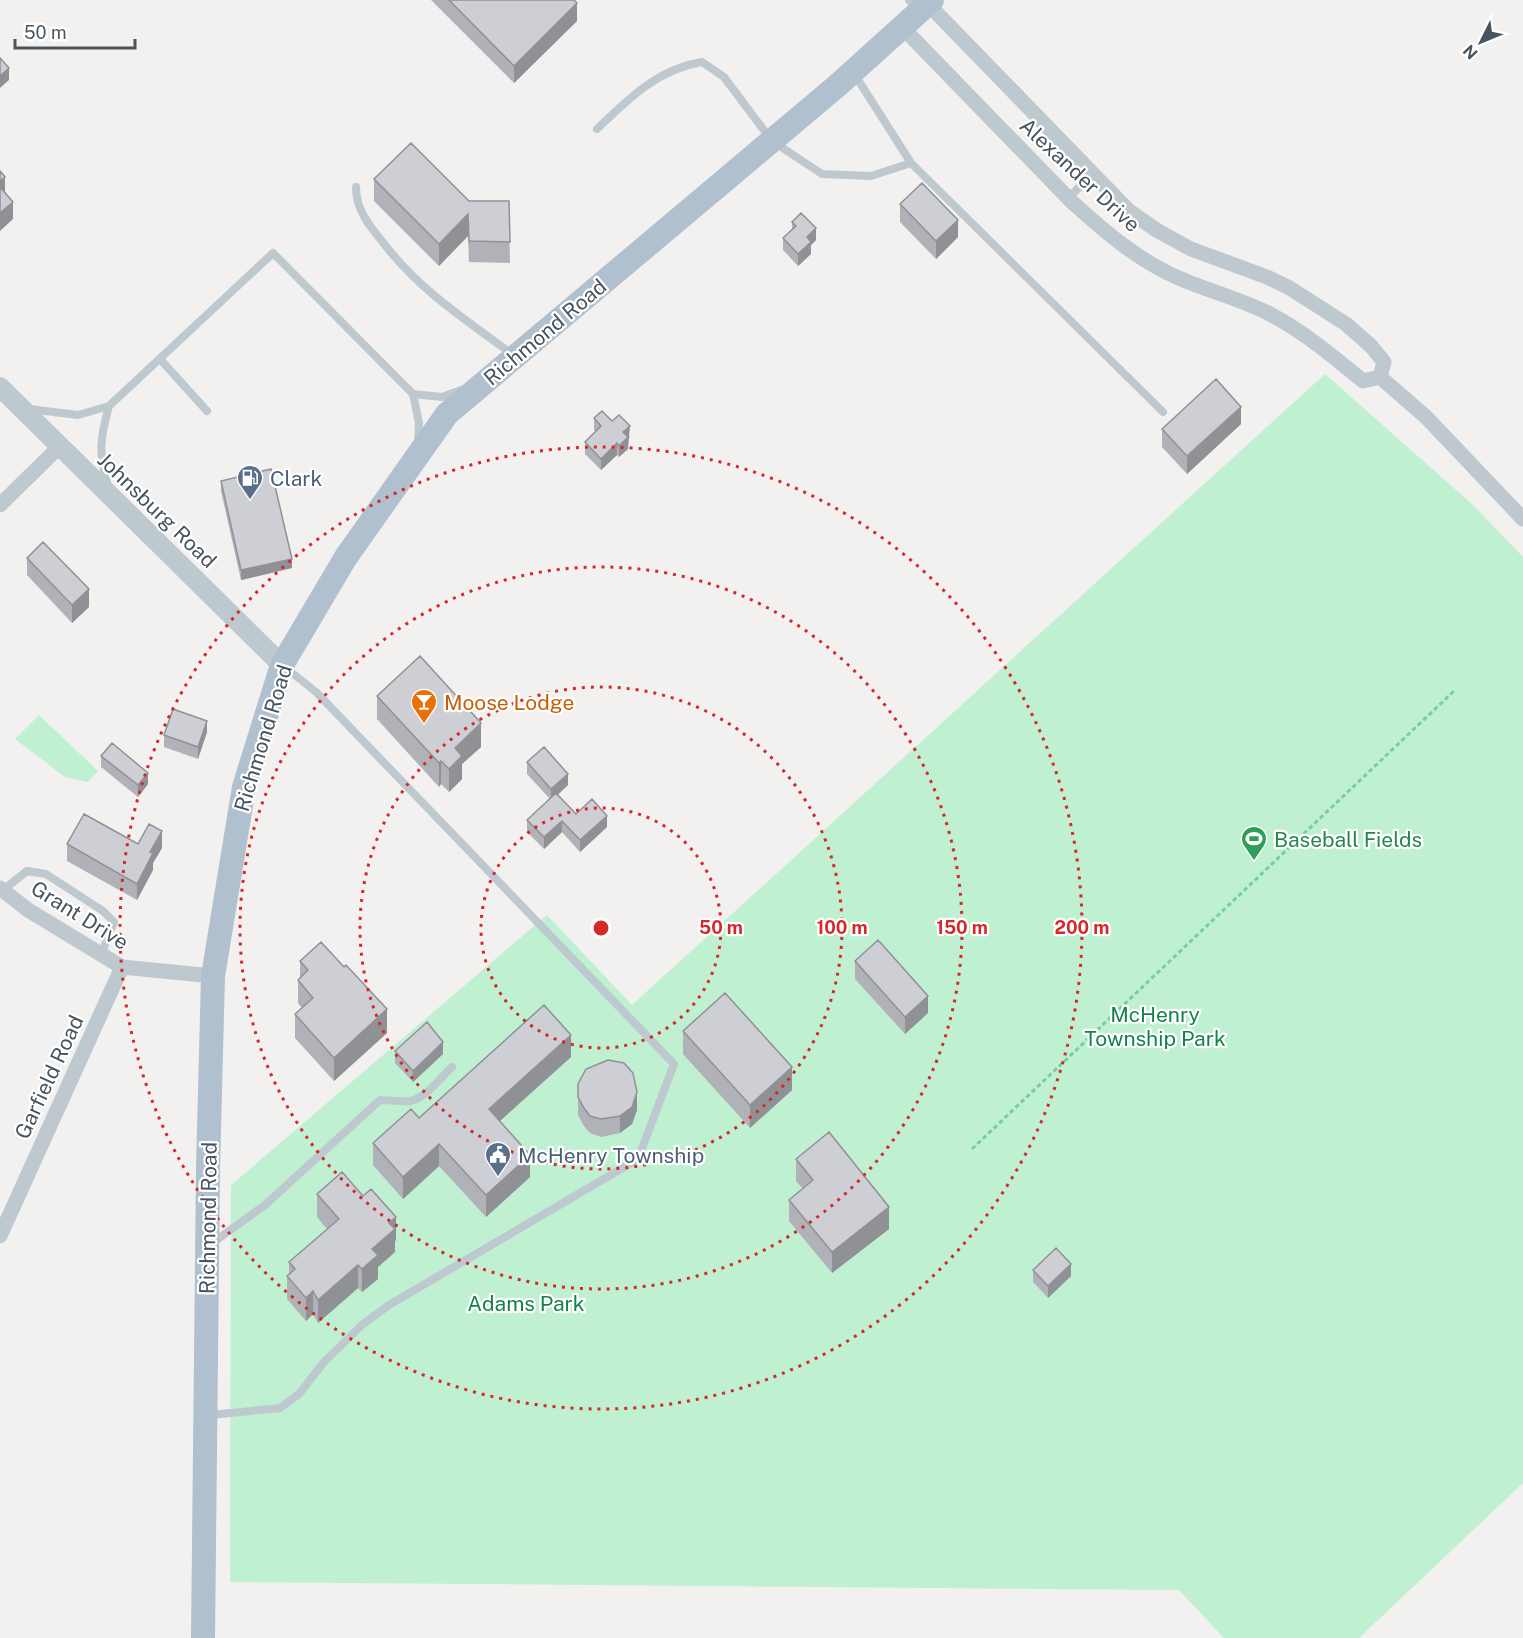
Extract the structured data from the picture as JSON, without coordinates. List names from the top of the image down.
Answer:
{
  "streets": {
    "main road": ["Richmond Road"],
    "street": [
      "Alexander Drive",
      "Johnsburg Road",
      "Grant Drive",
      "Garfield Road"
    ]
  },
  "crossings": [
    ["Alexander Drive", "Richmond Road"],
    ["Richmond Road", "Johnsburg Road"],
    ["Richmond Road", "Grant Drive"],
    ["Grant Drive", "Garfield Road"]
  ],
  "parks": ["McHenry Township Park", "Adams Park"],
  "places": {
    "fuel station": ["Clark"],
    "bar": ["Moose Lodge"],
    "sports": ["Baseball Fields"],
    "public building": ["McHenry Township"]
  },
  "scale_bar": "50 m",
  "north": "bottom left",
  "rings": [
    "50 m",
    "100 m",
    "150 m",
    "200 m"
  ]
}
